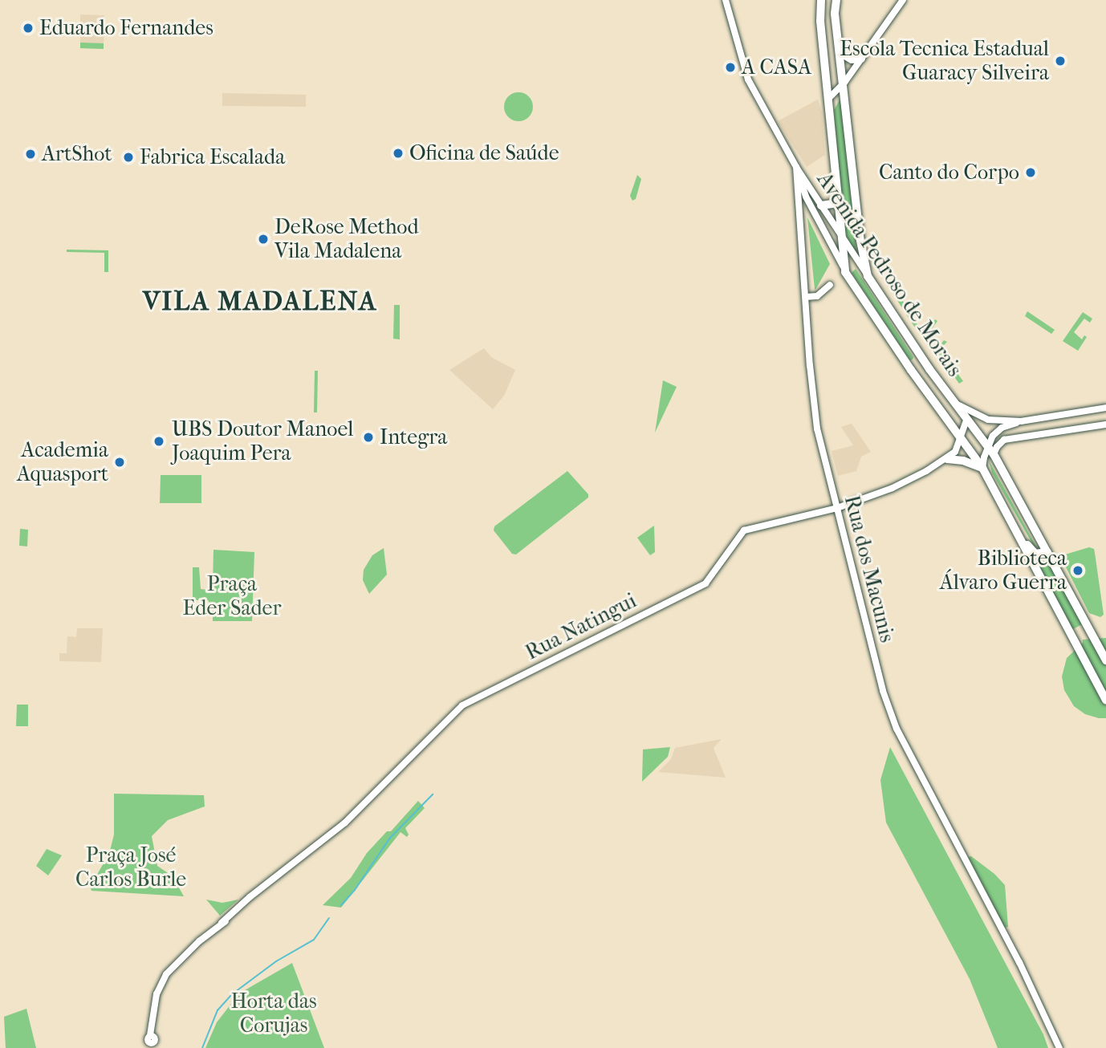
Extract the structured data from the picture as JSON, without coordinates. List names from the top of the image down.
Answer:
{
  "streets": {
    "highway": ["Avenida Pedroso de Morais"],
    "street": ["Rua dos Macunis", "Rua Natingui"]
  },
  "crossings": [
    ["Avenida Pedroso de Morais", "Rua dos Macunis"],
    ["Rua dos Macunis", "Rua Natingui"]
  ],
  "districts": ["VILA MADALENA"],
  "parks": ["Praça Eder Sader", "Praça José Carlos Burle", "Horta das Corujas"],
  "places": [
    "Eduardo Fernandes",
    "Escola Tecnica Estadual Guaracy Silveira",
    "A CASA",
    "Oficina de Saúde",
    "ArtShot",
    "Fabrica Escalada",
    "Canto do Corpo",
    "DeRose Method Vila Madalena",
    "Integra",
    "UBS Doutor Manoel Joaquim Pera",
    "Academia Aquasport",
    "Biblioteca Álvaro Guerra"
  ]
}
